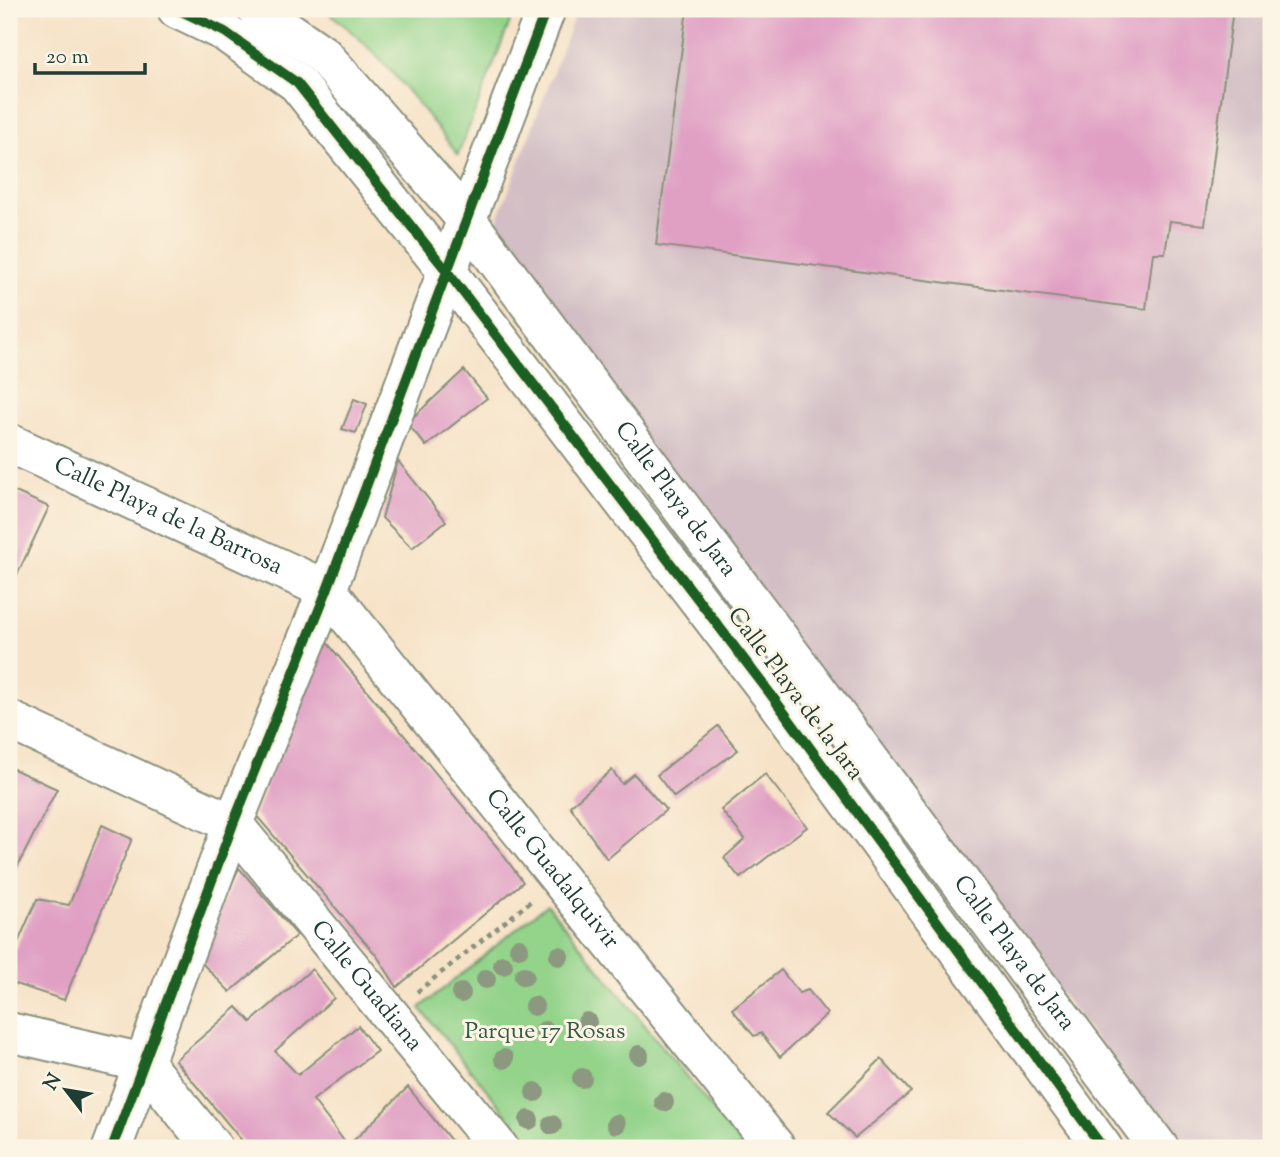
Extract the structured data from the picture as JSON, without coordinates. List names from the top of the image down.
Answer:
{
  "streets": {
    "street": [
      "Calle Playa de Jara",
      "Calle Playa de la Barrosa",
      "Calle Playa de la Jara",
      "Calle Guadalquivir",
      "Calle Guadiana"
    ]
  },
  "crossings": [
    ["Calle Playa de la Barrosa", "Calle Guadalquivir"]
  ],
  "parks": ["Parque 17 Rosas"],
  "scale_bar": "20 m",
  "north": "top left"
}
